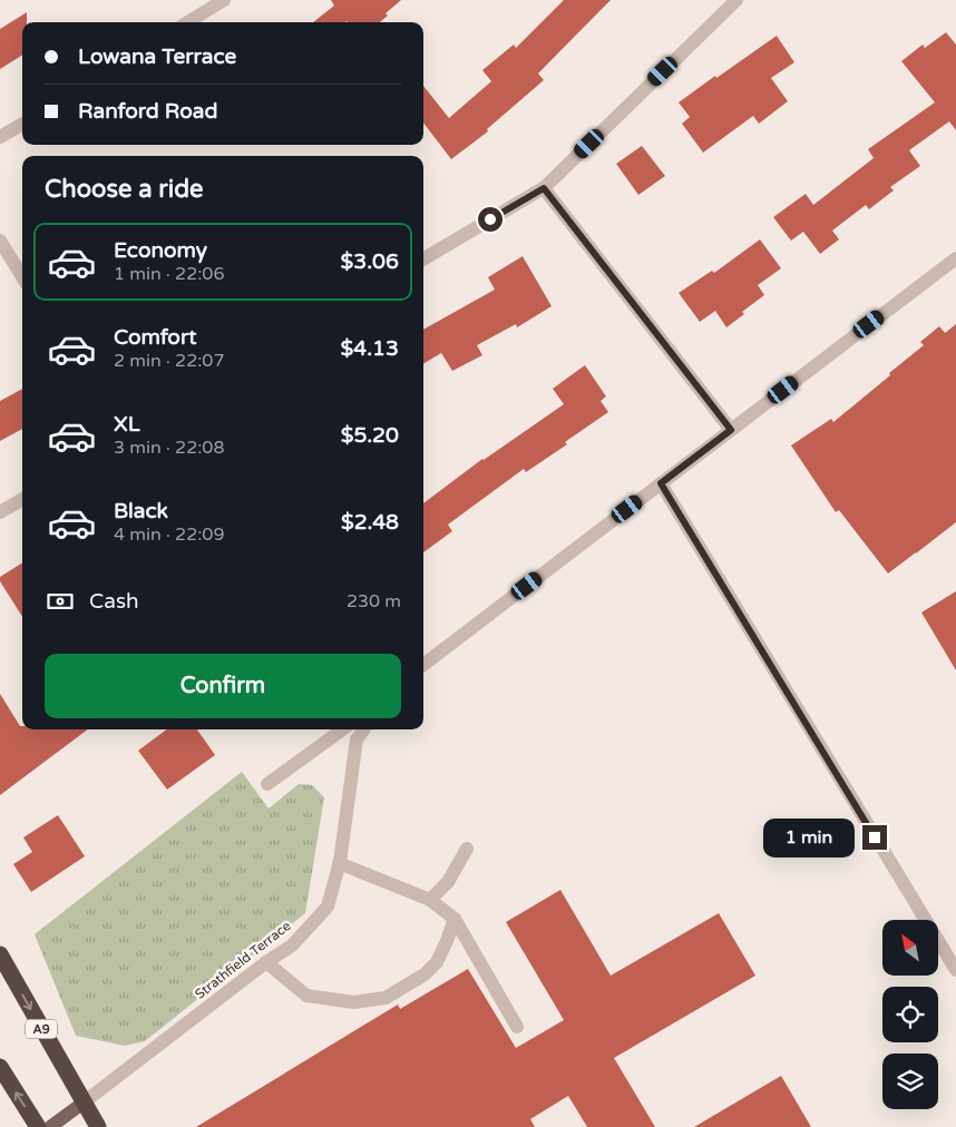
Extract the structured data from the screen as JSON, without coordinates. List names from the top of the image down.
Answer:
{
  "streets": {
    "highway": ["A9"],
    "main road": ["Strathfield Terrace"]
  },
  "crossings": [
    ["Strathfield Terrace", "A9"]
  ],
  "north": "top left",
  "page": {
    "banner": ["Lowana Terrace", "Ranford Road"],
    "heading": "Choose a ride",
    "list": [
      {
        "name": "Economy",
        "note": "1 min · 22:06",
        "value": "$3.06"
      },
      {
        "name": "Comfort",
        "note": "2 min · 22:07",
        "value": "$4.13"
      },
      {
        "name": "XL",
        "note": "3 min · 22:08",
        "value": "$5.20"
      },
      {
        "name": "Black",
        "note": "4 min · 22:09",
        "value": "$2.48"
      }
    ],
    "pay": ["Cash", "230 m"],
    "buttons": "Confirm",
    "bubble": "1 min"
  }
}
